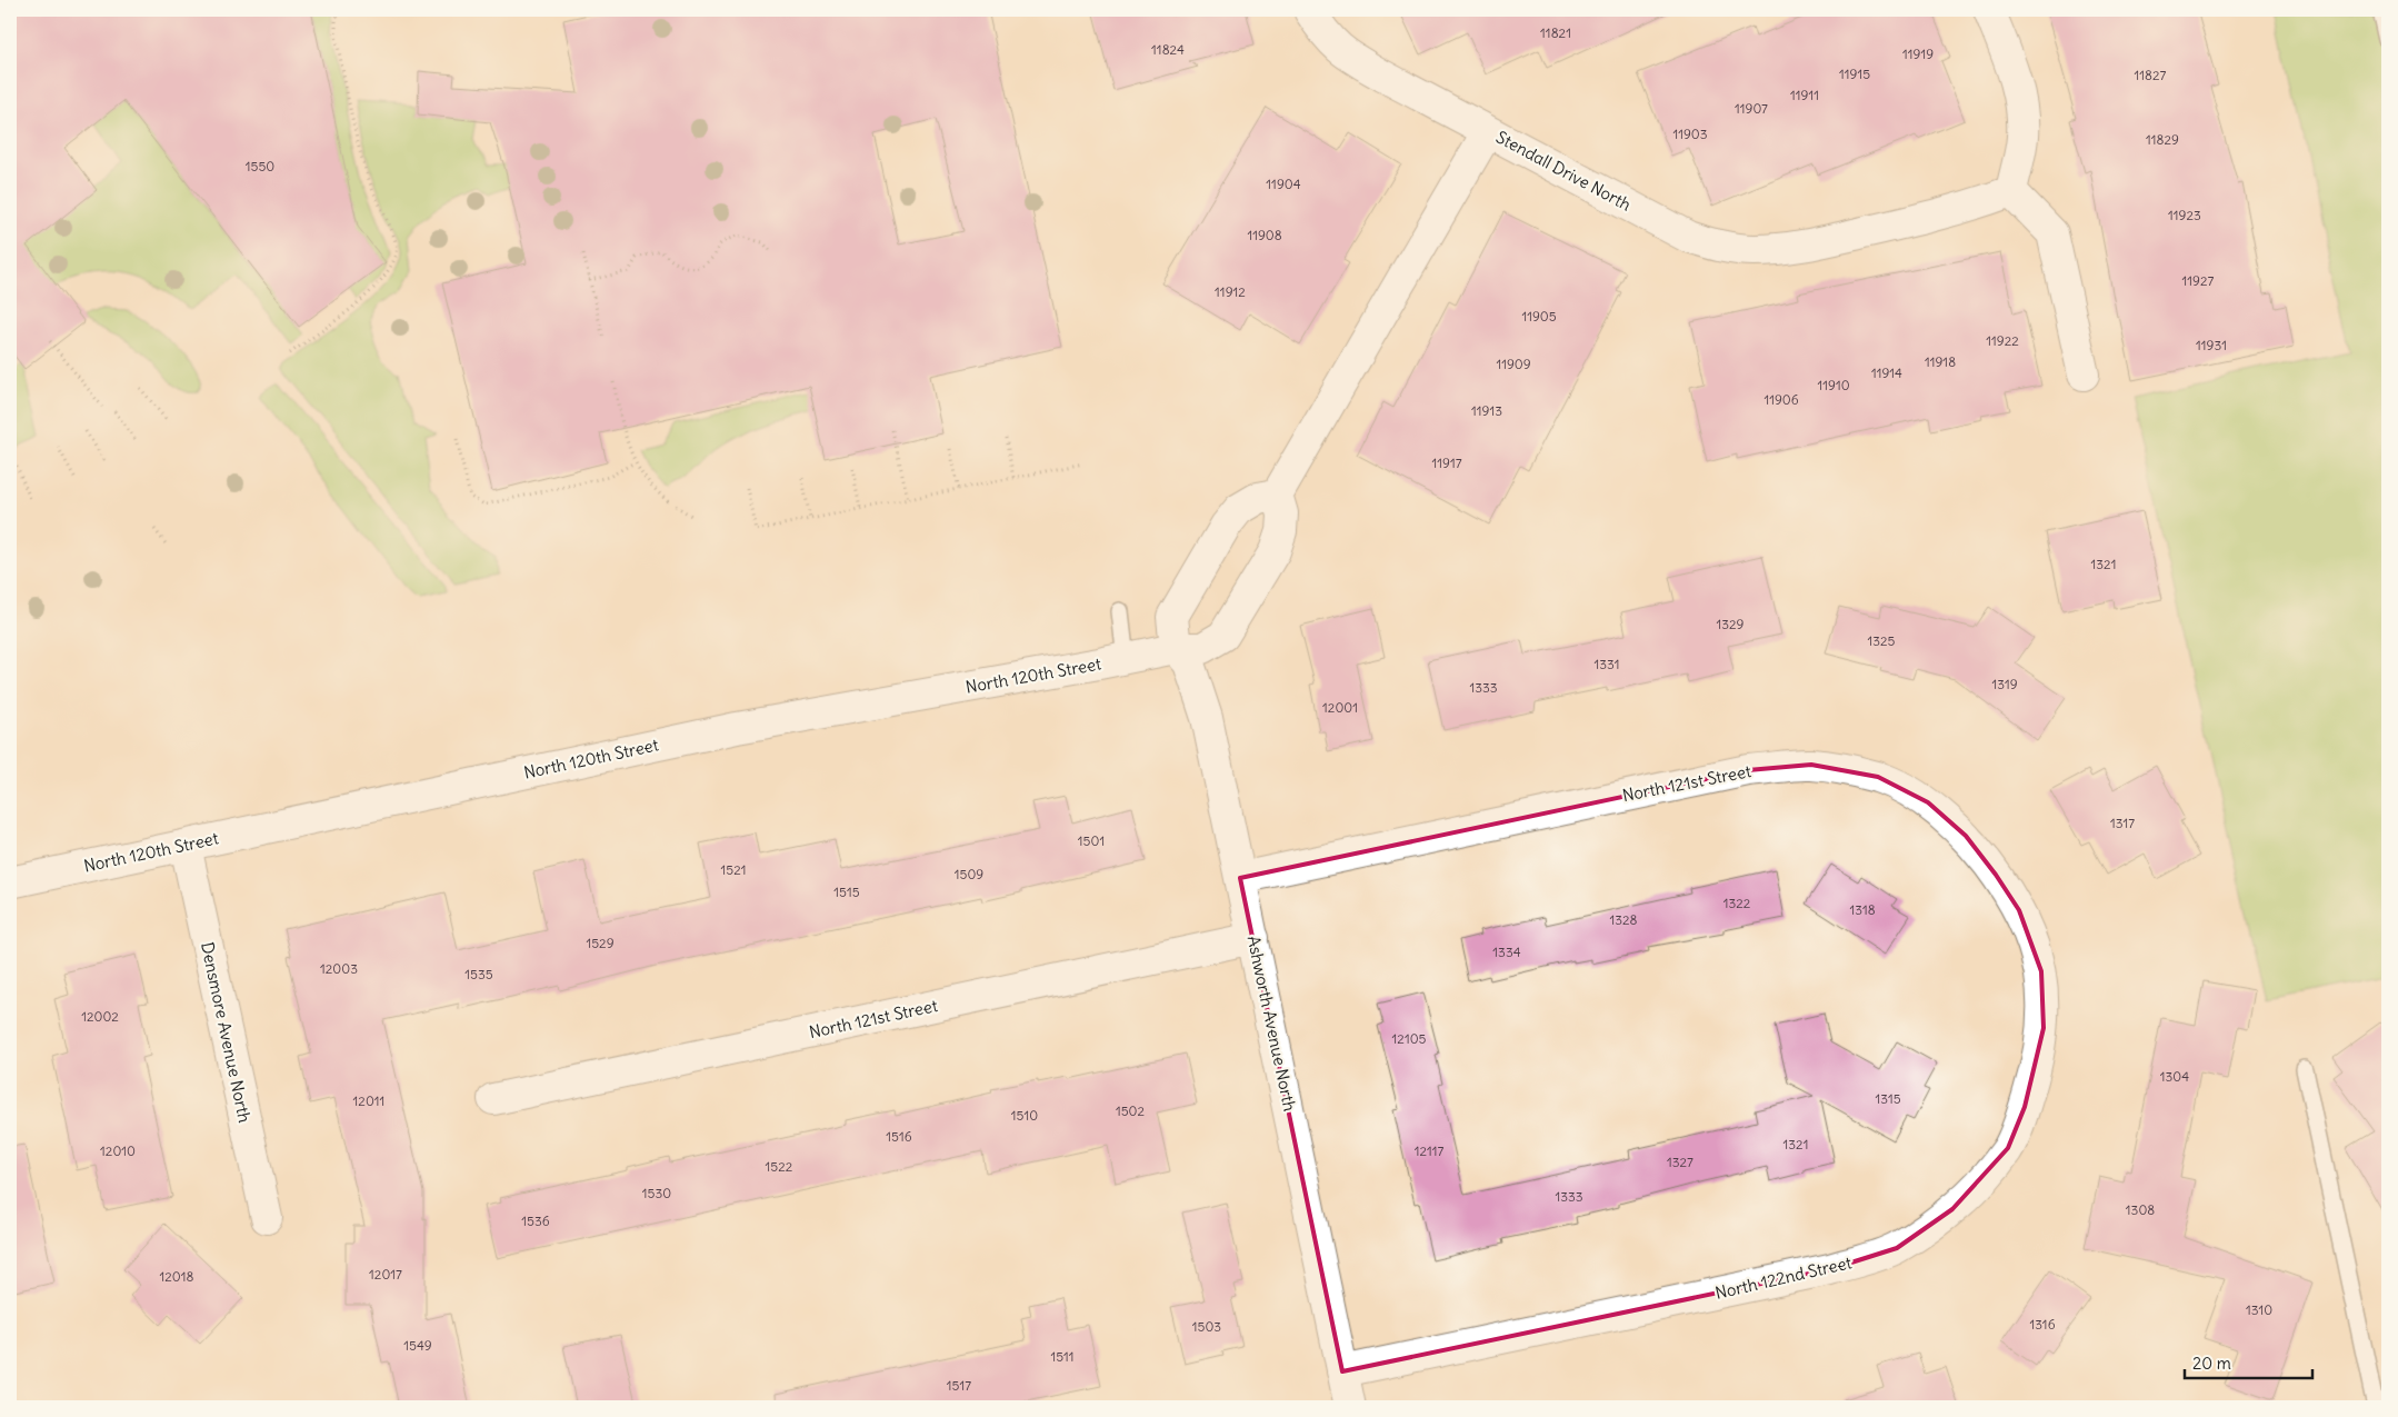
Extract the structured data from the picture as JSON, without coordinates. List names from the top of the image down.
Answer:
{
  "streets": {
    "street": [
      "Stendall Drive North",
      "North 120th Street",
      "North 121st Street",
      "Ashworth Avenue North",
      "Densmore Avenue North",
      "North 122nd Street"
    ]
  },
  "crossings": [
    ["North 120th Street", "Ashworth Avenue North"],
    ["North 120th Street", "Densmore Avenue North"],
    ["North 121st Street", "Ashworth Avenue North"],
    ["North 121st Street", "North 122nd Street"],
    ["Ashworth Avenue North", "North 122nd Street"]
  ],
  "house_numbers": [
    "11821",
    "11824",
    "11919",
    "11915",
    "11827",
    "11911",
    "11907",
    "11903",
    "11829",
    "1550",
    "11904",
    "11923",
    "11908",
    "11927",
    "11912",
    "11905",
    "11922",
    "11931",
    "11918",
    "11909",
    "11914",
    "11910",
    "11906",
    "11913",
    "11917",
    "1321",
    "1329",
    "1325",
    "1331",
    "1319",
    "1333",
    "12001",
    "1317",
    "1501",
    "1521",
    "1509",
    "1515",
    "1322",
    "1318",
    "1328",
    "1529",
    "1334",
    "12003",
    "1535",
    "12002",
    "12105",
    "1304",
    "1315",
    "12011",
    "1502",
    "1510",
    "1516",
    "1321",
    "12010",
    "12117",
    "1327",
    "1522",
    "1530",
    "1333",
    "1308",
    "1536",
    "12017",
    "12018",
    "1310",
    "1316",
    "1503",
    "1549",
    "1511",
    "1517"
  ],
  "scale_bar": "20 m"
}
